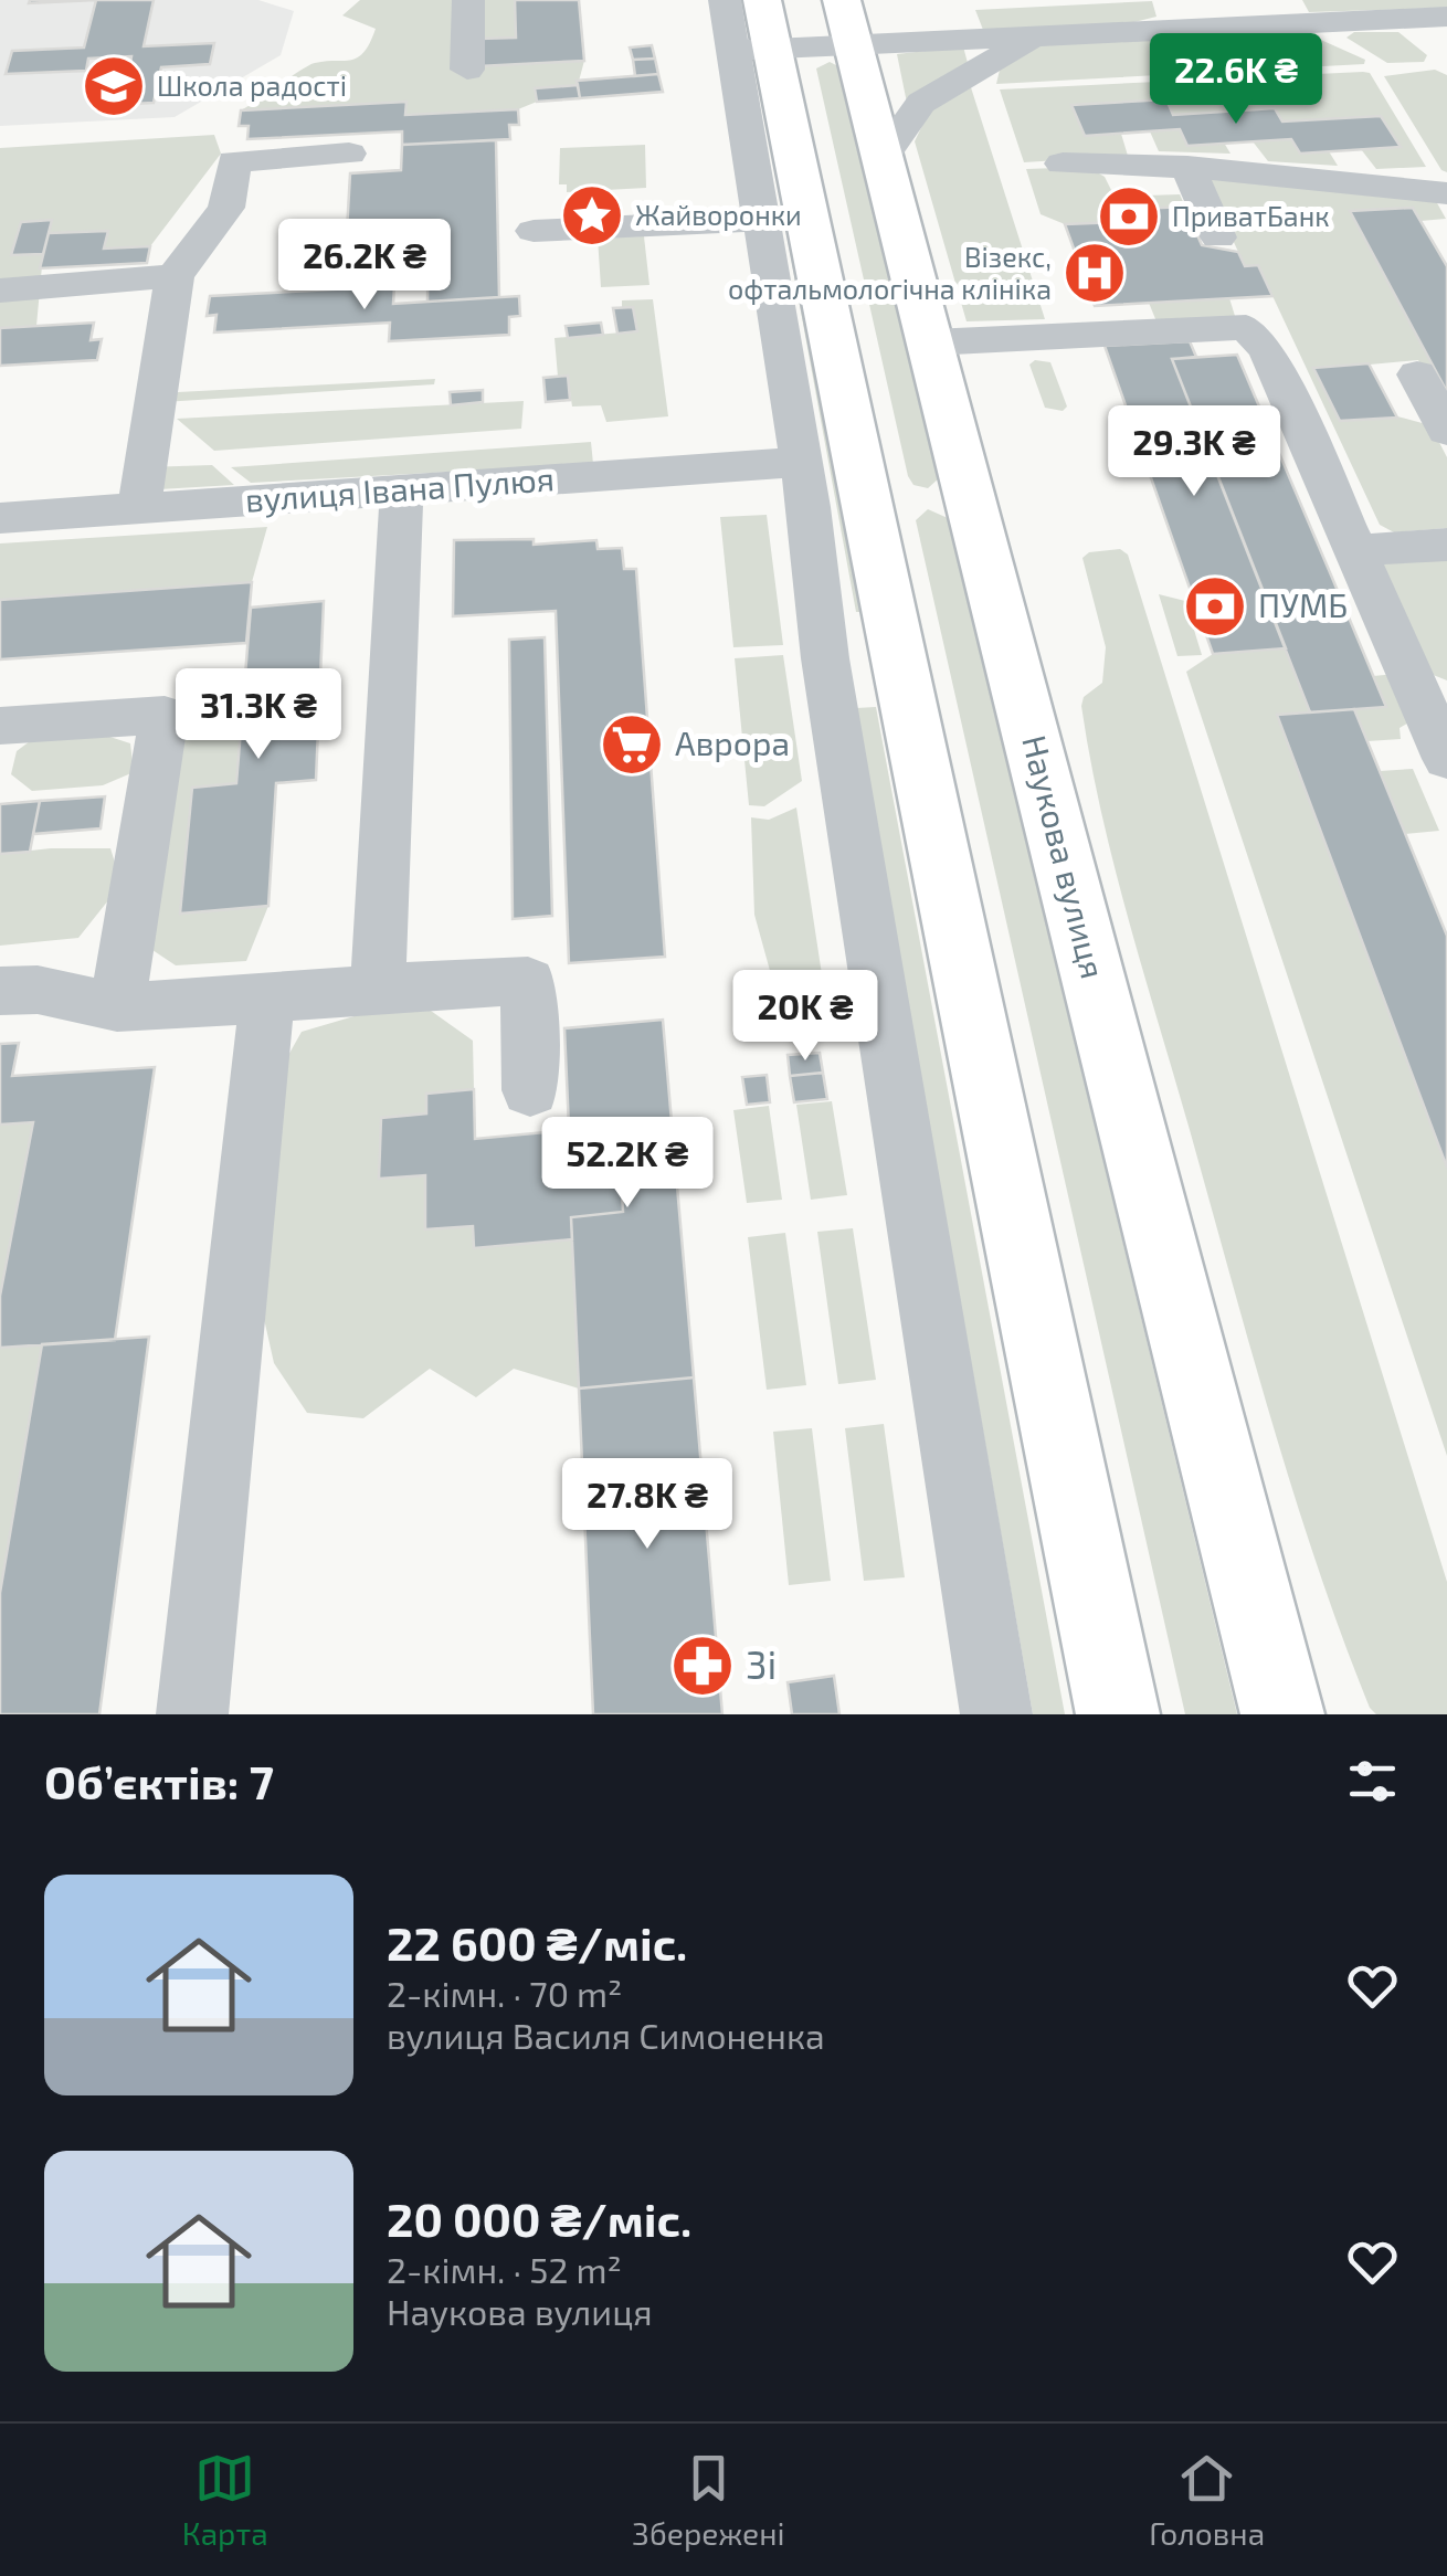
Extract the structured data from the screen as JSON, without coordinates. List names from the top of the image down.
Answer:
{
  "streets": {
    "main road": ["Наукова вулиця"],
    "street": ["вулиця Івана Пулюя"]
  },
  "places": {
    "school or university": ["Школа радості"],
    "place": ["Жайворонки"],
    "bank": ["ПриватБанк", "ПУМБ"],
    "hospital": ["Візекс, офтальмологічна клініка"],
    "supermarket": ["Аврора"],
    "pharmacy": ["3і"]
  },
  "page": {
    "price": [
      "22.6K ₴",
      "26.2K ₴",
      "29.3K ₴",
      "31.3K ₴",
      "20K ₴",
      "52.2K ₴",
      "27.8K ₴"
    ],
    "heading": "Об’єктів: 7",
    "list": [
      {
        "name": "22 600 ₴/міс.",
        "note": "2-кімн. · 70 m² · вулиця Василя Симоненка"
      },
      {
        "name": "20 000 ₴/міс.",
        "note": "2-кімн. · 52 m² · Наукова вулиця"
      }
    ],
    "tabs": ["Карта", "Збережені", "Головна"]
  }
}
